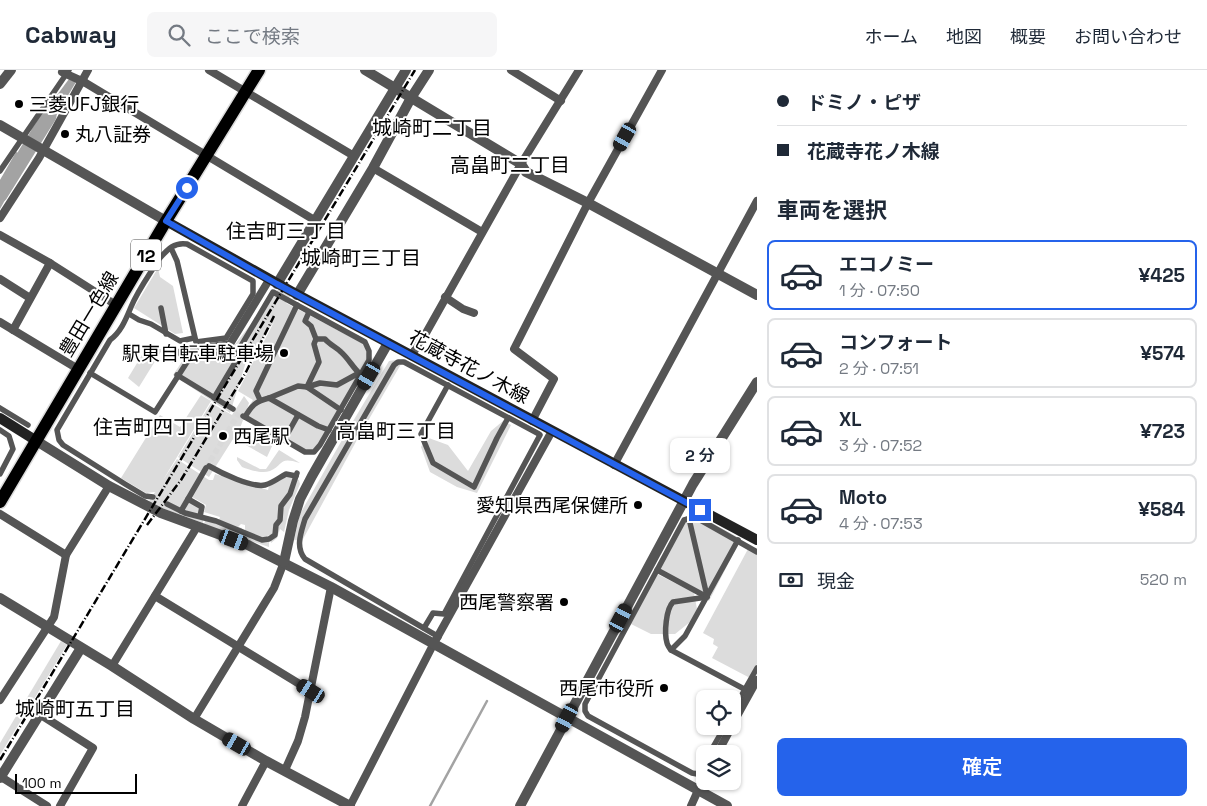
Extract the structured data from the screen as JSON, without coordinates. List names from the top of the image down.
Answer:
{
  "streets": {
    "main road": ["12", "豊田一色線", "花蔵寺花ノ木線"]
  },
  "crossings": [
    ["豊田一色線", "花蔵寺花ノ木線"]
  ],
  "districts": [
    "城崎町二丁目",
    "高畠町二丁目",
    "住吉町三丁目",
    "城崎町三丁目",
    "住吉町四丁目",
    "高畠町三丁目",
    "城崎町五丁目"
  ],
  "places": [
    "三菱UFJ銀行",
    "丸八証券",
    "駅東自転車駐車場",
    "西尾駅",
    "愛知県西尾保健所",
    "西尾警察署",
    "西尾市役所"
  ],
  "scale_bar": "100 m",
  "page": {
    "header": "Cabway",
    "search": "ここで検索",
    "nav": [
      "ホーム",
      "地図",
      "概要",
      "お問い合わせ"
    ],
    "banner": ["ドミノ・ピザ", "花蔵寺花ノ木線"],
    "heading": "車両を選択",
    "list": [
      {
        "name": "エコノミー",
        "note": "1 分 · 07:50",
        "value": "¥425"
      },
      {
        "name": "コンフォート",
        "note": "2 分 · 07:51",
        "value": "¥574"
      },
      {
        "name": "XL",
        "note": "3 分 · 07:52",
        "value": "¥723"
      },
      {
        "name": "Moto",
        "note": "4 分 · 07:53",
        "value": "¥584"
      }
    ],
    "bubble": "2 分",
    "pay": ["現金", "520 m"],
    "buttons": "確定",
    "scale": "100 m"
  }
}
